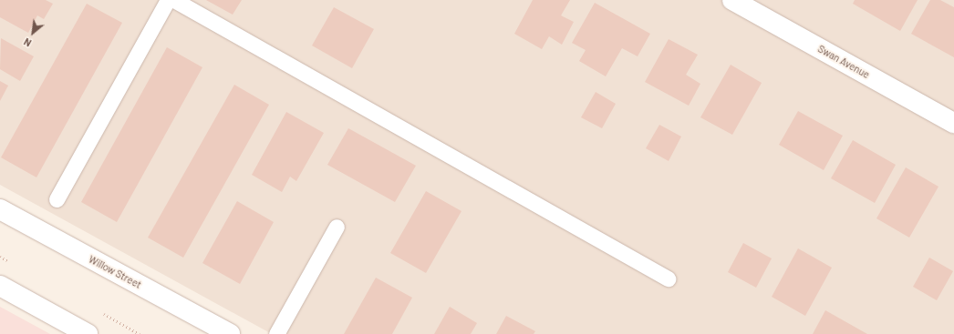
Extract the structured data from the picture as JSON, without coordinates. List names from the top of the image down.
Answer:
{
  "streets": {
    "street": ["Swan Avenue", "Willow Street"]
  },
  "north": "bottom left"
}
